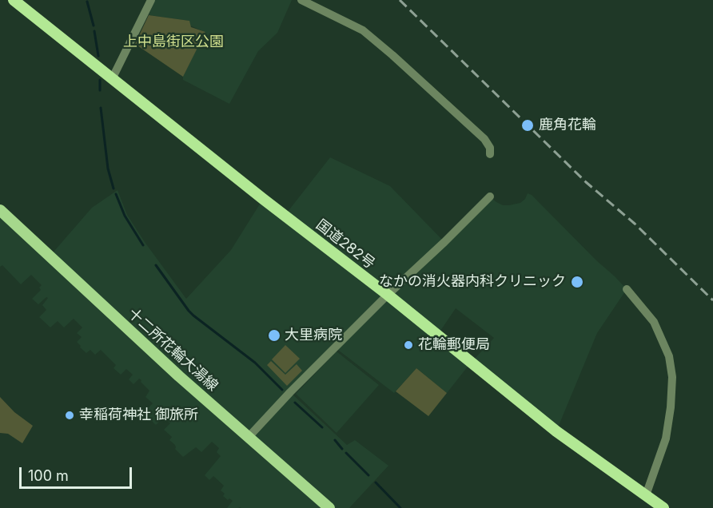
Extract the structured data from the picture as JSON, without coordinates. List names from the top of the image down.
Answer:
{
  "streets": {
    "highway": ["国道282号"],
    "main road": ["十二所花輪大湯線"]
  },
  "parks": ["上中島街区公園"],
  "places": [
    "鹿角花輪",
    "なかの消火器内科クリニック",
    "大里病院",
    "花輪郵便局",
    "幸稲荷神社 御旅所"
  ],
  "scale_bar": "100 m"
}
